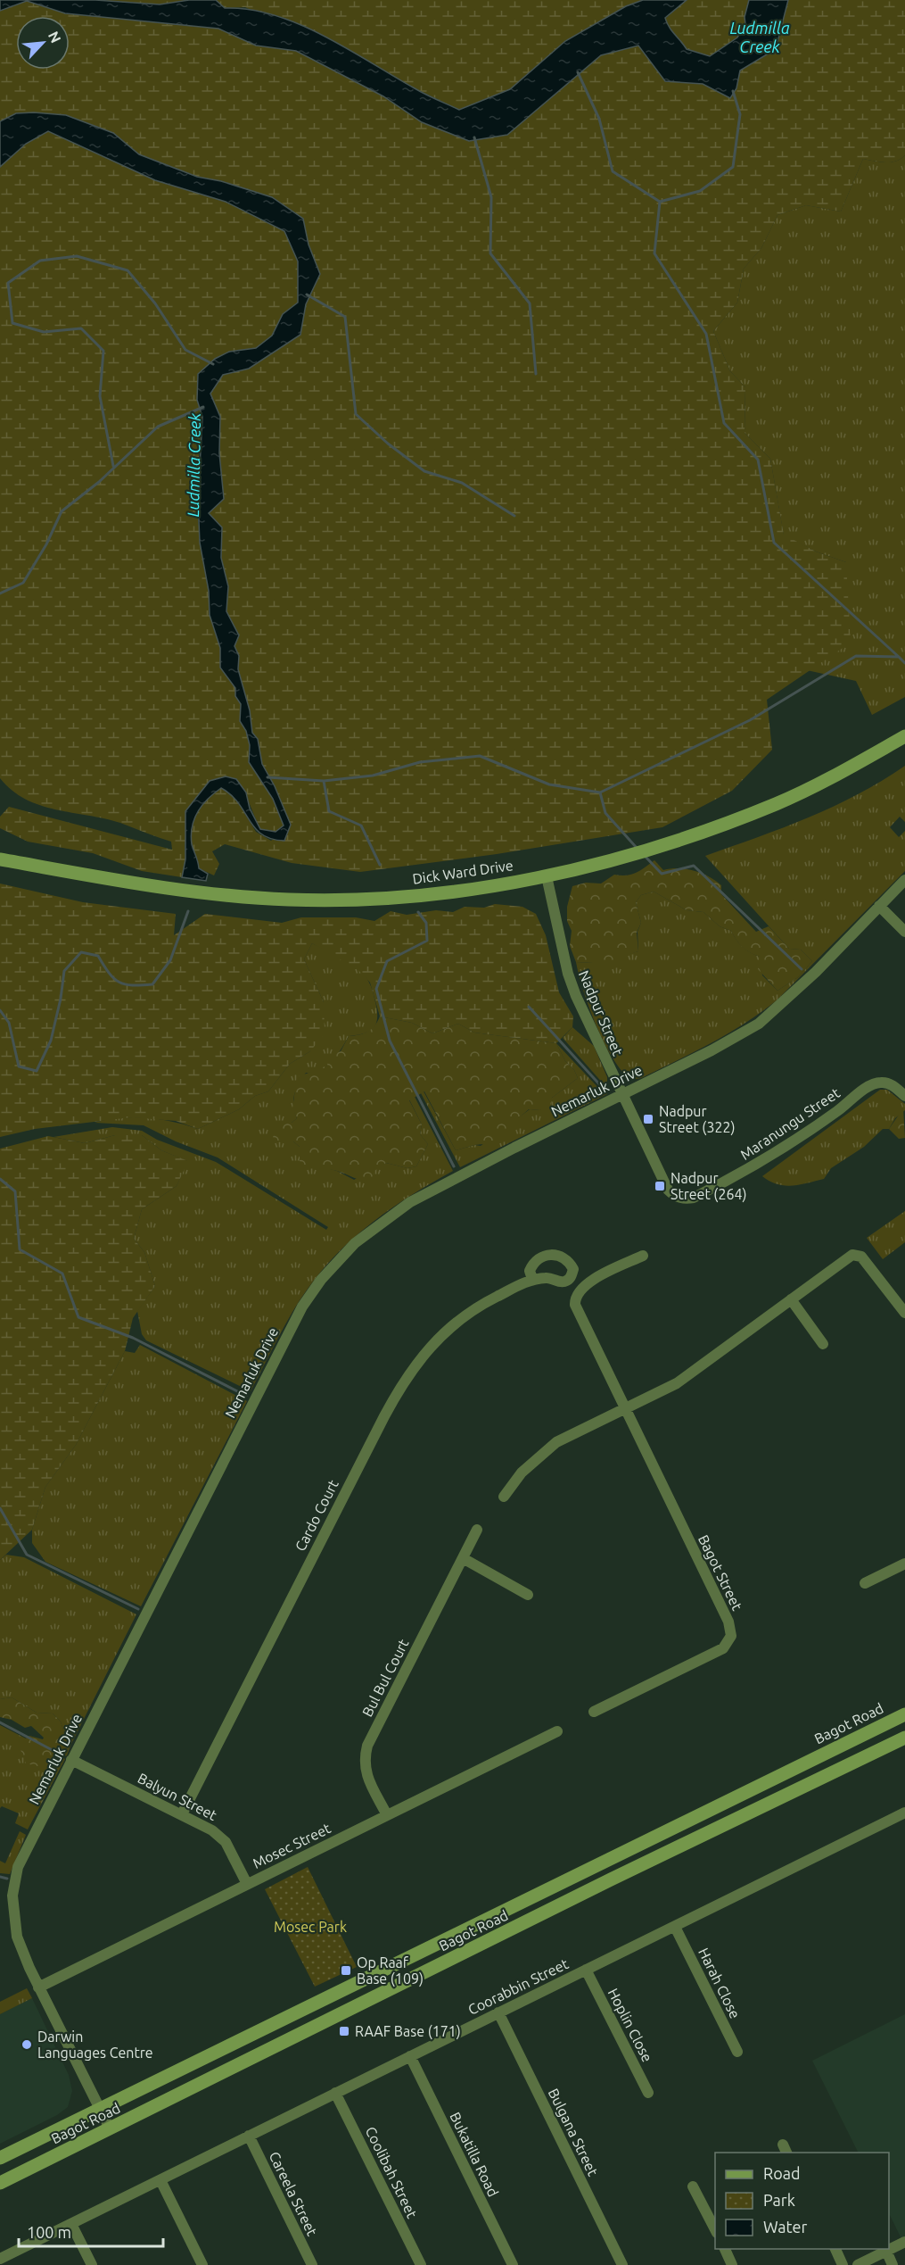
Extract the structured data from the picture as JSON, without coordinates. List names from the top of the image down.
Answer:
{
  "streets": {
    "main road": ["Dick Ward Drive", "Bagot Road"],
    "street": [
      "Nadpur Street",
      "Nemarluk Drive",
      "Maranungu Street",
      "Cardo Court",
      "Bagot Street",
      "Bul Bul Court",
      "Balyun Street",
      "Mosec Street",
      "Harah Close",
      "Coorabbin Street",
      "Hoplin Close",
      "Bulgana Street",
      "Bukatilla Road",
      "Coolibah Street",
      "Careela Street"
    ]
  },
  "crossings": [
    ["Dick Ward Drive", "Nadpur Street"],
    ["Nadpur Street", "Nemarluk Drive"],
    ["Nadpur Street", "Maranungu Street"],
    ["Nemarluk Drive", "Maranungu Street"],
    ["Nemarluk Drive", "Bagot Road"],
    ["Nemarluk Drive", "Balyun Street"],
    ["Nemarluk Drive", "Mosec Street"],
    ["Cardo Court", "Balyun Street"],
    ["Bul Bul Court", "Mosec Street"],
    ["Balyun Street", "Mosec Street"],
    ["Harah Close", "Coorabbin Street"],
    ["Coorabbin Street", "Hoplin Close"],
    ["Coorabbin Street", "Bulgana Street"],
    ["Coorabbin Street", "Bukatilla Road"],
    ["Coorabbin Street", "Coolibah Street"],
    ["Coorabbin Street", "Careela Street"]
  ],
  "water": ["Ludmilla Creek"],
  "parks": ["Mosec Park"],
  "places": {
    "transit": [
      "Nadpur Street (322)",
      "Nadpur Street (264)",
      "Op Raaf Base (109)",
      "RAAF Base (171)"
    ],
    "other": ["Darwin Languages Centre"]
  },
  "legend": ["Road", "Park", "Water"],
  "scale_bar": "100 m",
  "north": "top right"
}
